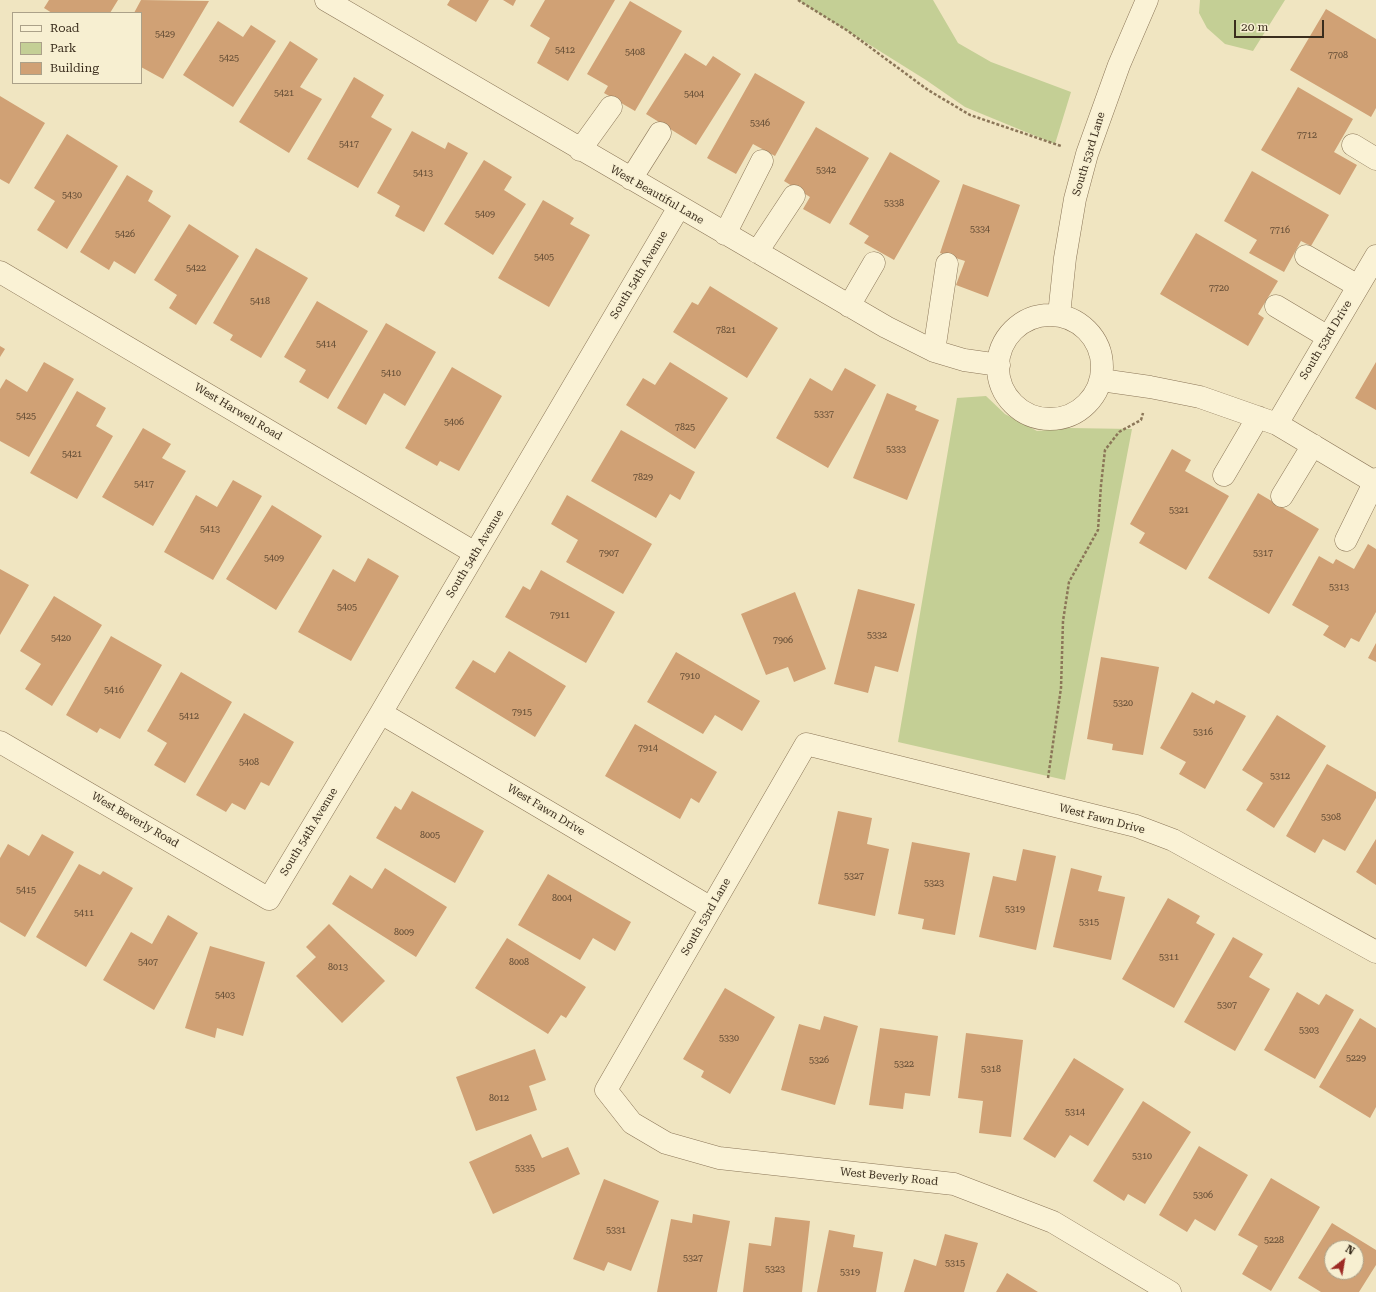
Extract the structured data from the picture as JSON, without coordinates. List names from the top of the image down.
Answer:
{
  "streets": {
    "street": [
      "South 53rd Lane",
      "West Beautiful Lane",
      "South 54th Avenue",
      "South 53rd Drive",
      "West Harwell Road",
      "West Fawn Drive",
      "West Beverly Road"
    ]
  },
  "crossings": [
    ["South 53rd Lane", "West Beautiful Lane"],
    ["South 53rd Lane", "West Fawn Drive"],
    ["South 53rd Lane", "West Beverly Road"],
    ["West Beautiful Lane", "South 54th Avenue"],
    ["South 54th Avenue", "West Harwell Road"],
    ["South 54th Avenue", "West Fawn Drive"],
    ["South 54th Avenue", "West Beverly Road"]
  ],
  "house_numbers": [
    "5429",
    "5412",
    "5408",
    "7708",
    "5425",
    "5421",
    "5404",
    "5346",
    "7712",
    "5417",
    "5342",
    "5413",
    "5430",
    "5338",
    "5409",
    "5334",
    "7716",
    "5426",
    "5405",
    "5422",
    "7720",
    "5418",
    "7821",
    "5414",
    "5410",
    "5337",
    "5425",
    "5406",
    "7825",
    "5333",
    "5421",
    "7829",
    "5417",
    "5321",
    "5413",
    "7907",
    "5317",
    "5409",
    "5313",
    "5405",
    "7911",
    "5332",
    "5420",
    "7906",
    "7910",
    "5416",
    "5320",
    "7915",
    "5412",
    "5316",
    "7914",
    "5408",
    "5312",
    "5308",
    "8005",
    "5327",
    "5323",
    "5415",
    "8004",
    "5319",
    "5411",
    "5315",
    "8009",
    "5311",
    "5407",
    "8008",
    "8013",
    "5403",
    "5307",
    "5303",
    "5330",
    "5229",
    "5326",
    "5322",
    "5318",
    "8012",
    "5314",
    "5310",
    "5335",
    "5306",
    "5331",
    "5228",
    "5327",
    "5315",
    "5323",
    "5319"
  ],
  "legend": ["Road", "Park", "Building"],
  "scale_bar": "20 m",
  "north": "top right"
}
